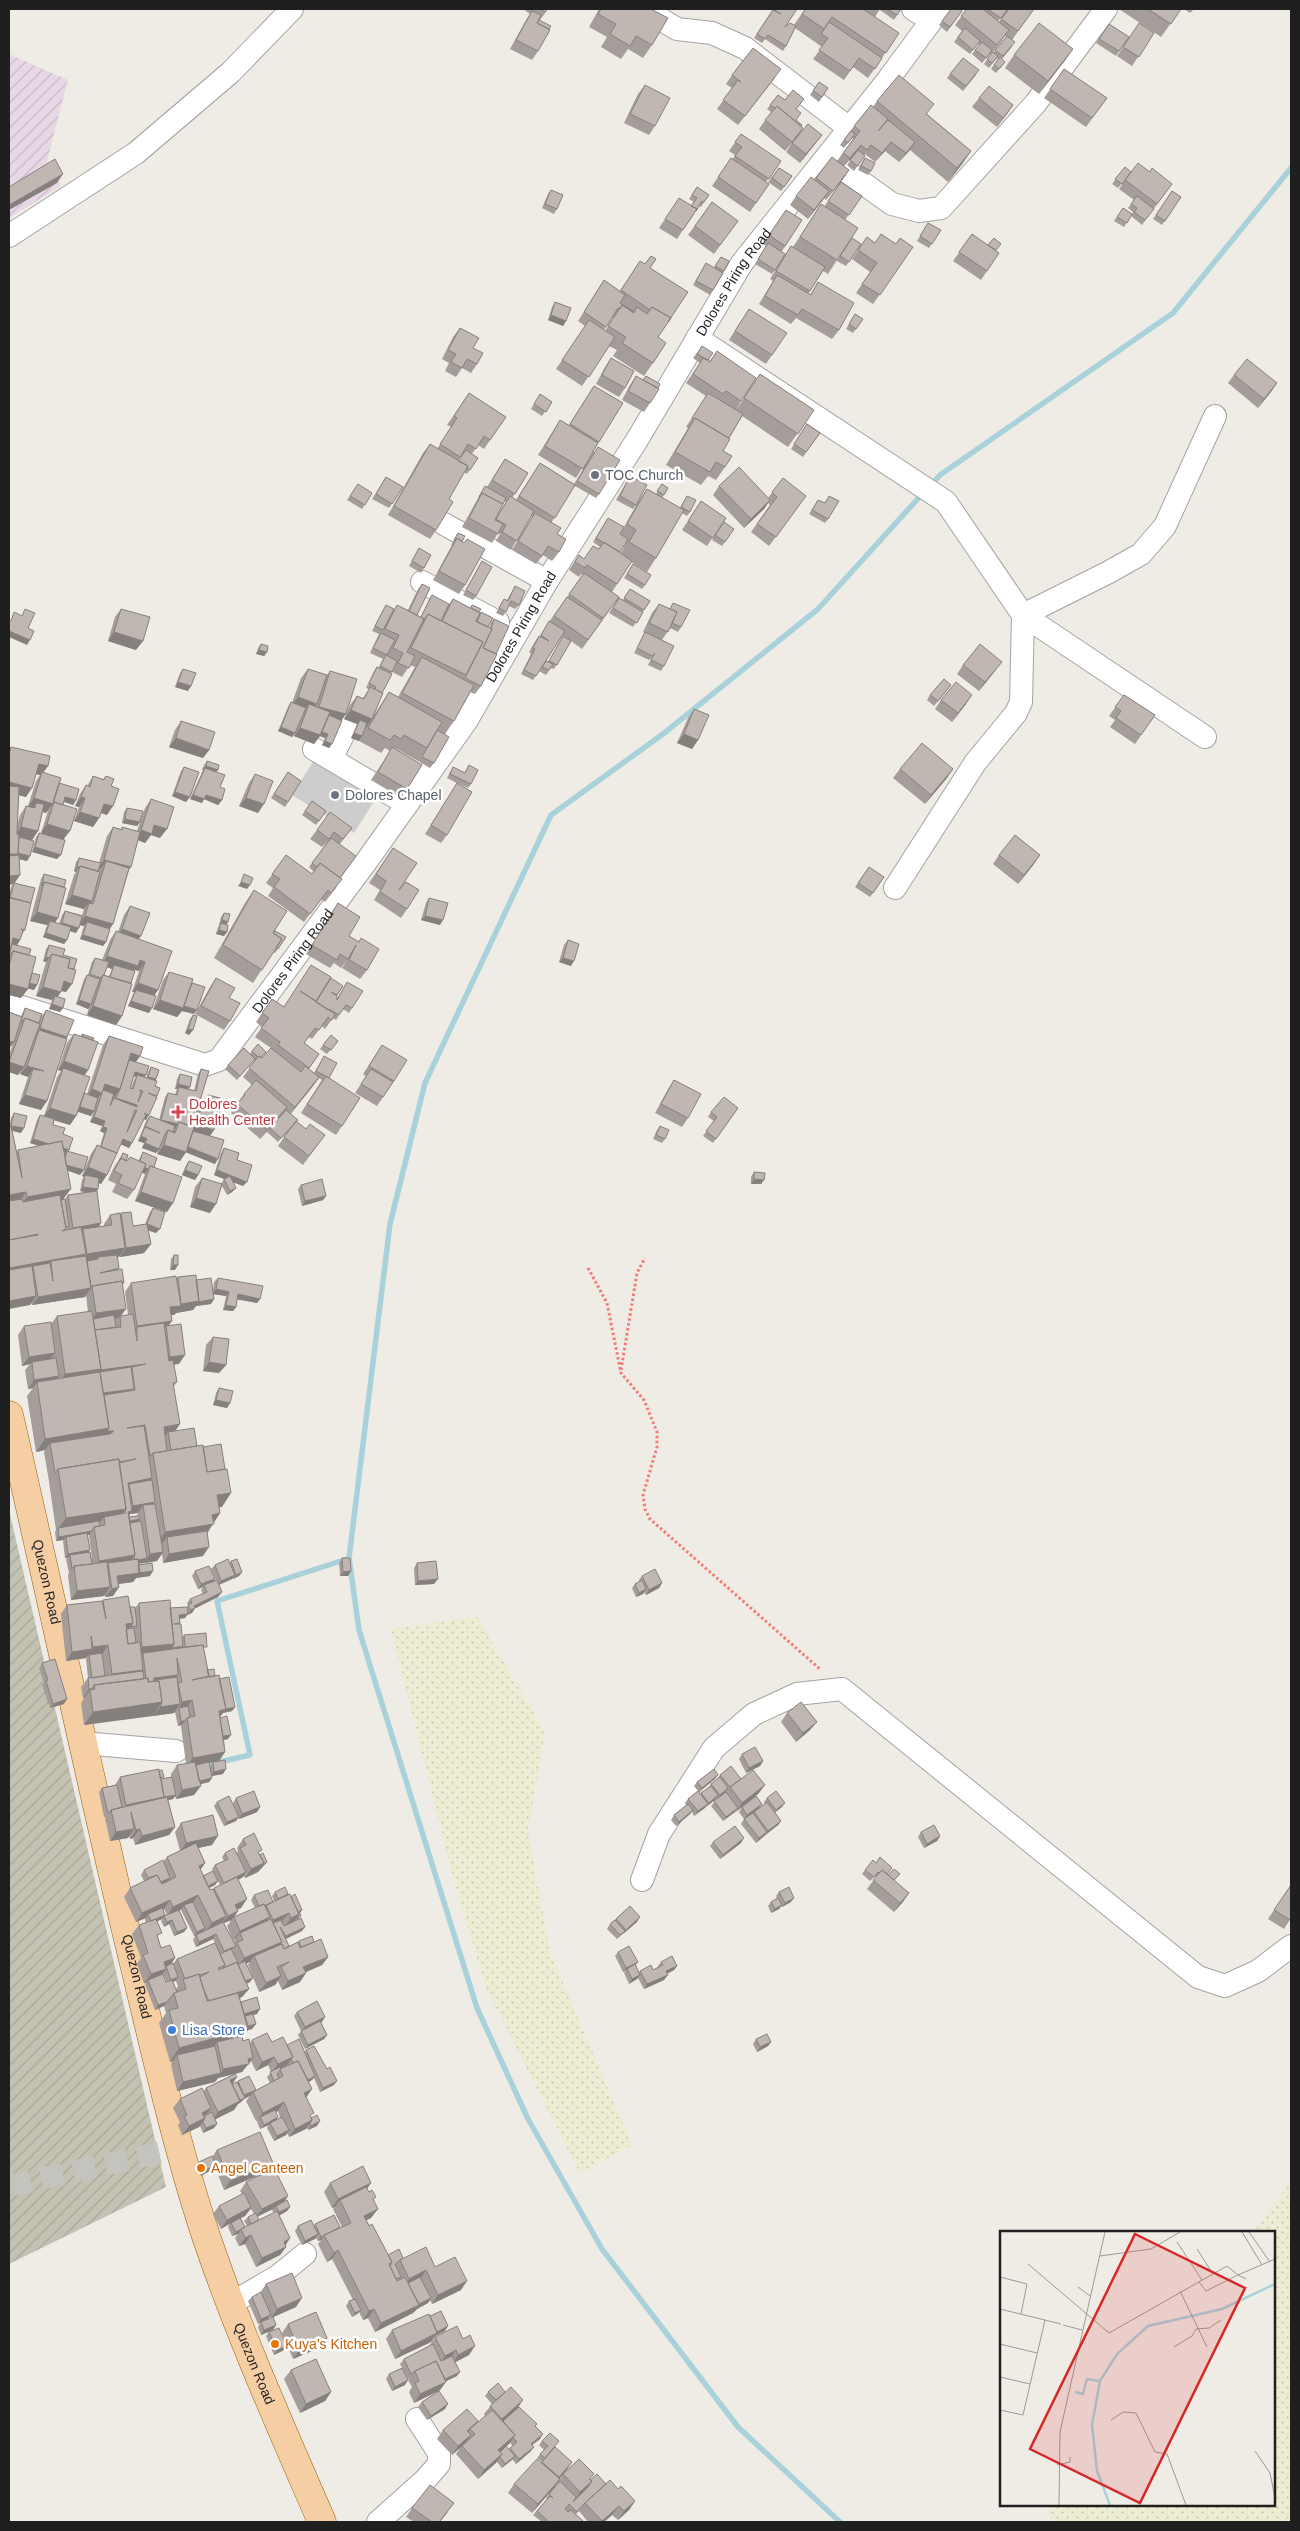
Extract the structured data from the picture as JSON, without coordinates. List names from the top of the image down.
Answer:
{
  "streets": {
    "main road": ["Quezon Road"],
    "street": ["Dolores Piring Road"]
  },
  "places": {
    "other": [
      "TOC Church",
      "Dolores Chapel",
      "Lisa Store",
      "Angel Canteen",
      "Kuya's Kitchen"
    ],
    "health": ["Dolores Health Center"]
  }
}
